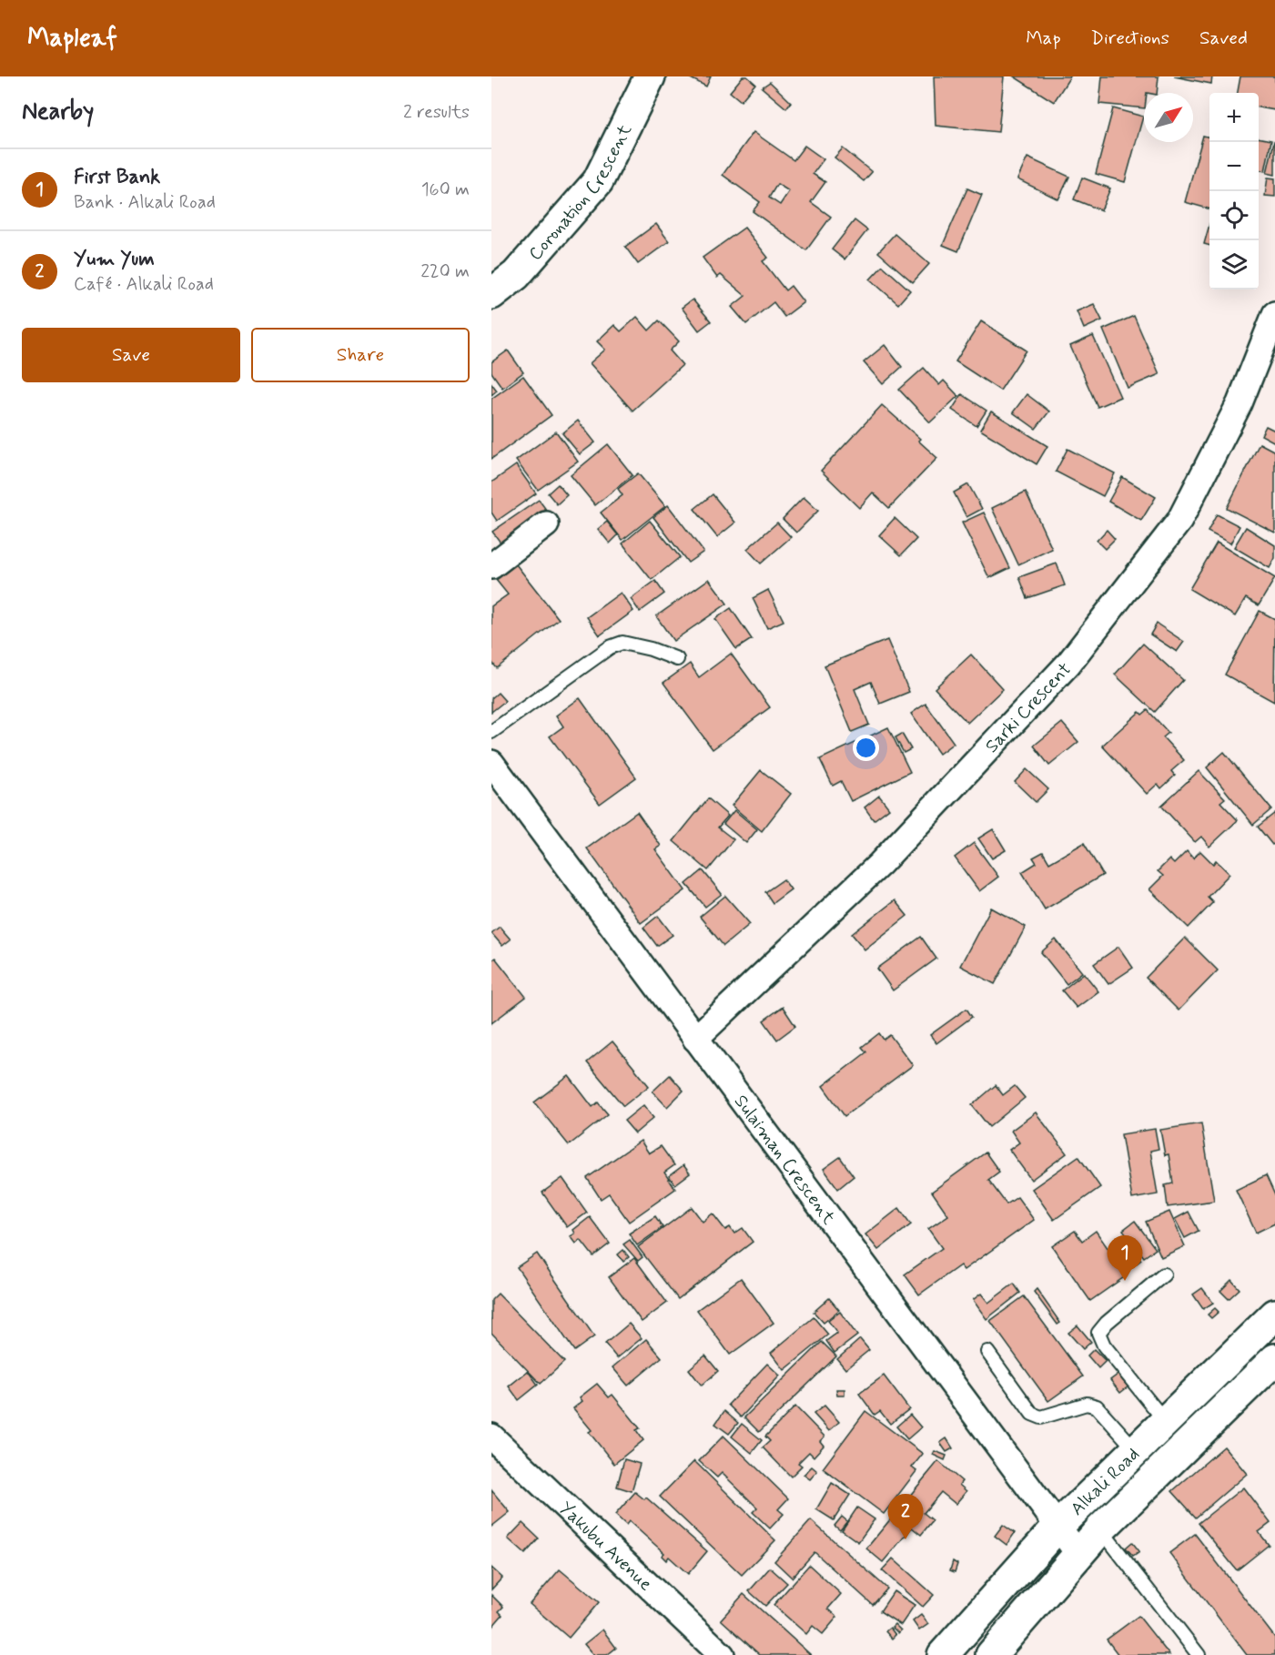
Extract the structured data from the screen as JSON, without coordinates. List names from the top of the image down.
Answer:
{
  "streets": {
    "main road": ["Coronation Crescent", "Alkali Road"],
    "street": ["Sarki Crescent", "Sulaiman Crescent", "Yakubu Avenue"]
  },
  "crossings": [
    ["Sarki Crescent", "Sulaiman Crescent"],
    ["Sulaiman Crescent", "Alkali Road"]
  ],
  "north": "top right",
  "page": {
    "header": "Mapleaf",
    "nav": ["Map", "Directions", "Saved"],
    "heading": ["Nearby", "2 results"],
    "map_buttons": ["+", "−"],
    "list": [
      {
        "mark": "1",
        "name": "First Bank",
        "note": "Bank · Alkali Road",
        "value": "160 m"
      },
      {
        "mark": "2",
        "name": "Yum Yum",
        "note": "Café · Alkali Road",
        "value": "220 m"
      }
    ],
    "buttons": ["Save", "Share"],
    "pins": ["1", "2"]
  }
}
